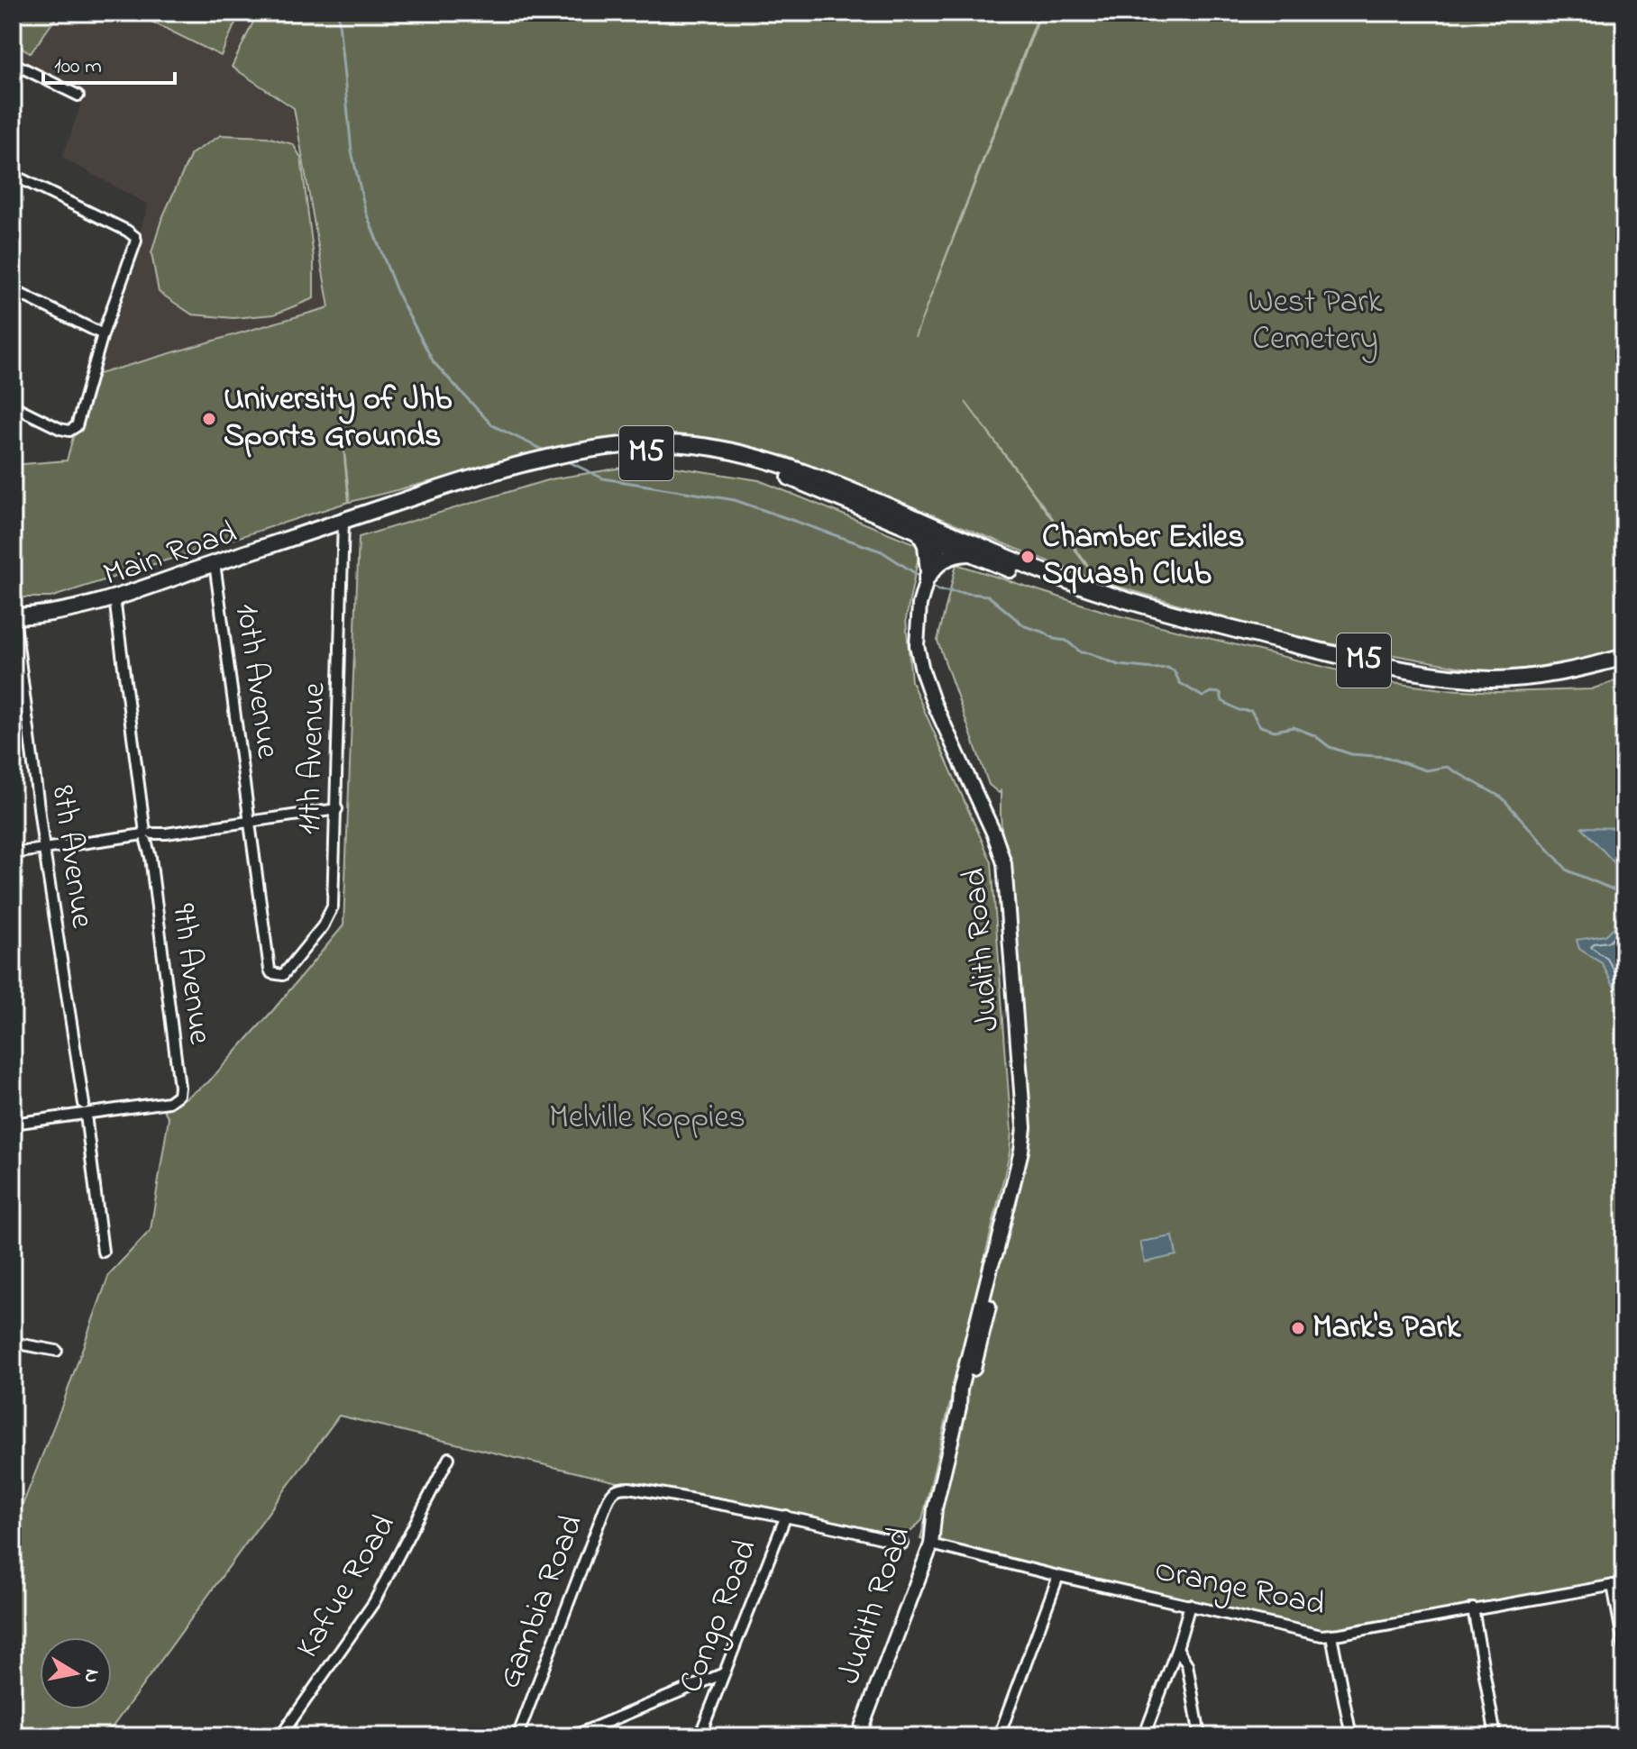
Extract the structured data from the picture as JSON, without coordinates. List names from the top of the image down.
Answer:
{
  "streets": {
    "main road": ["M5", "Main Road"],
    "street": [
      "10th Avenue",
      "11th Avenue",
      "8th Avenue",
      "Judith Road",
      "9th Avenue",
      "Kafue Road",
      "Orange Road",
      "Gambia Road",
      "Congo Road"
    ]
  },
  "crossings": [
    ["M5", "Main Road"],
    ["M5", "11th Avenue"],
    ["M5", "Judith Road"],
    ["Main Road", "10th Avenue"],
    ["Main Road", "11th Avenue"],
    ["Main Road", "8th Avenue"],
    ["Main Road", "9th Avenue"],
    ["10th Avenue", "11th Avenue"],
    ["Judith Road", "Orange Road"],
    ["Gambia Road", "Congo Road"]
  ],
  "parks": ["West Park Cemetery", "Melville Koppies"],
  "places": ["University of Jhb Sports Grounds", "Chamber Exiles Squash Club", "Mark's Park"],
  "scale_bar": "100 m",
  "north": "right"
}
